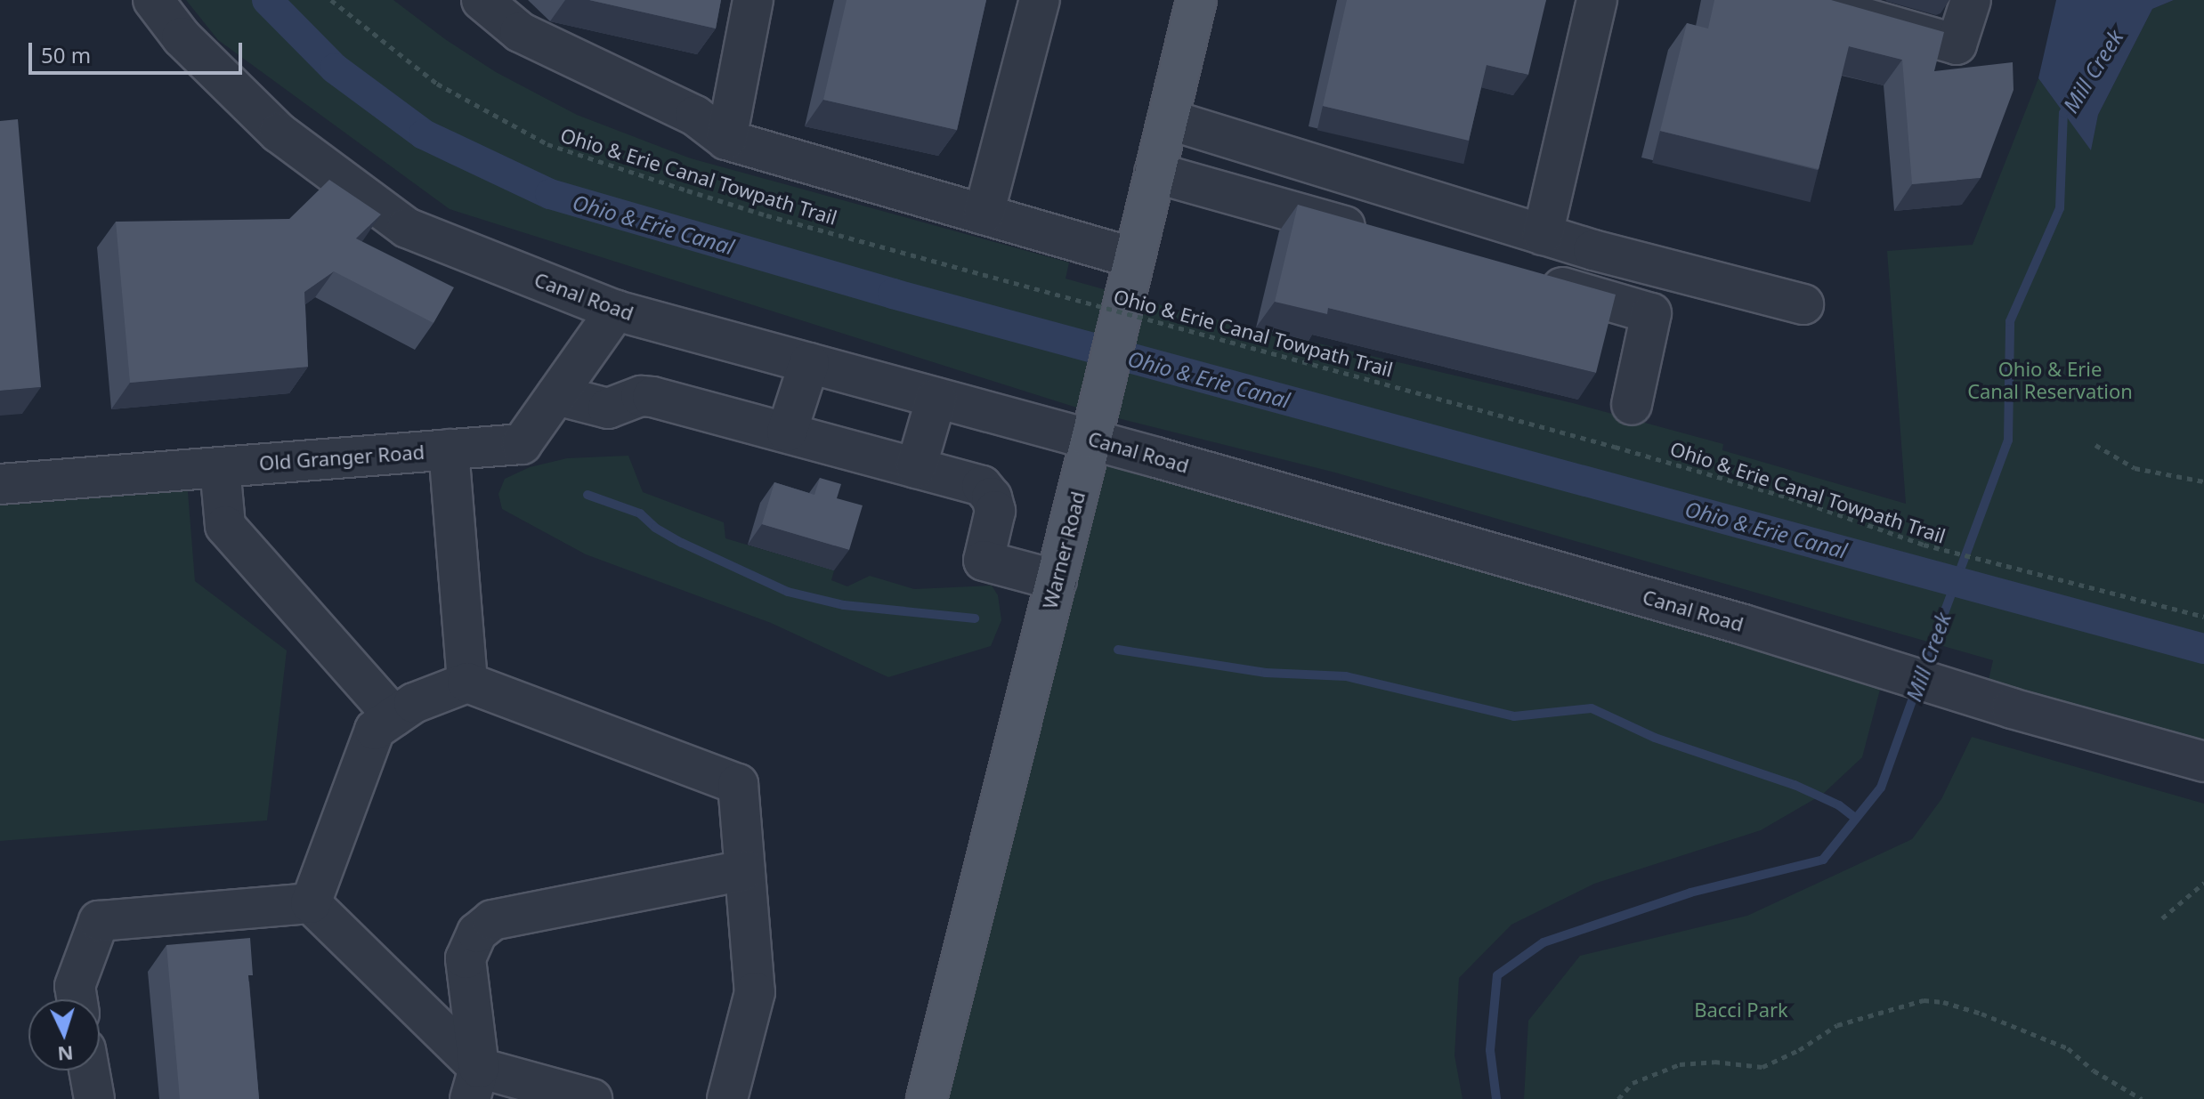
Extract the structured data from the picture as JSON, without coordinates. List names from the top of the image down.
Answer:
{
  "streets": {
    "main road": ["Warner Road"],
    "street": ["Canal Road", "Old Granger Road"],
    "path": ["Ohio & Erie Canal Towpath Trail"]
  },
  "crossings": [
    ["Canal Road", "Old Granger Road"],
    ["Canal Road", "Warner Road"]
  ],
  "water": ["Mill Creek", "Ohio & Erie Canal"],
  "parks": ["Ohio & Erie Canal Reservation", "Bacci Park"],
  "scale_bar": "50 m",
  "north": "bottom"
}
